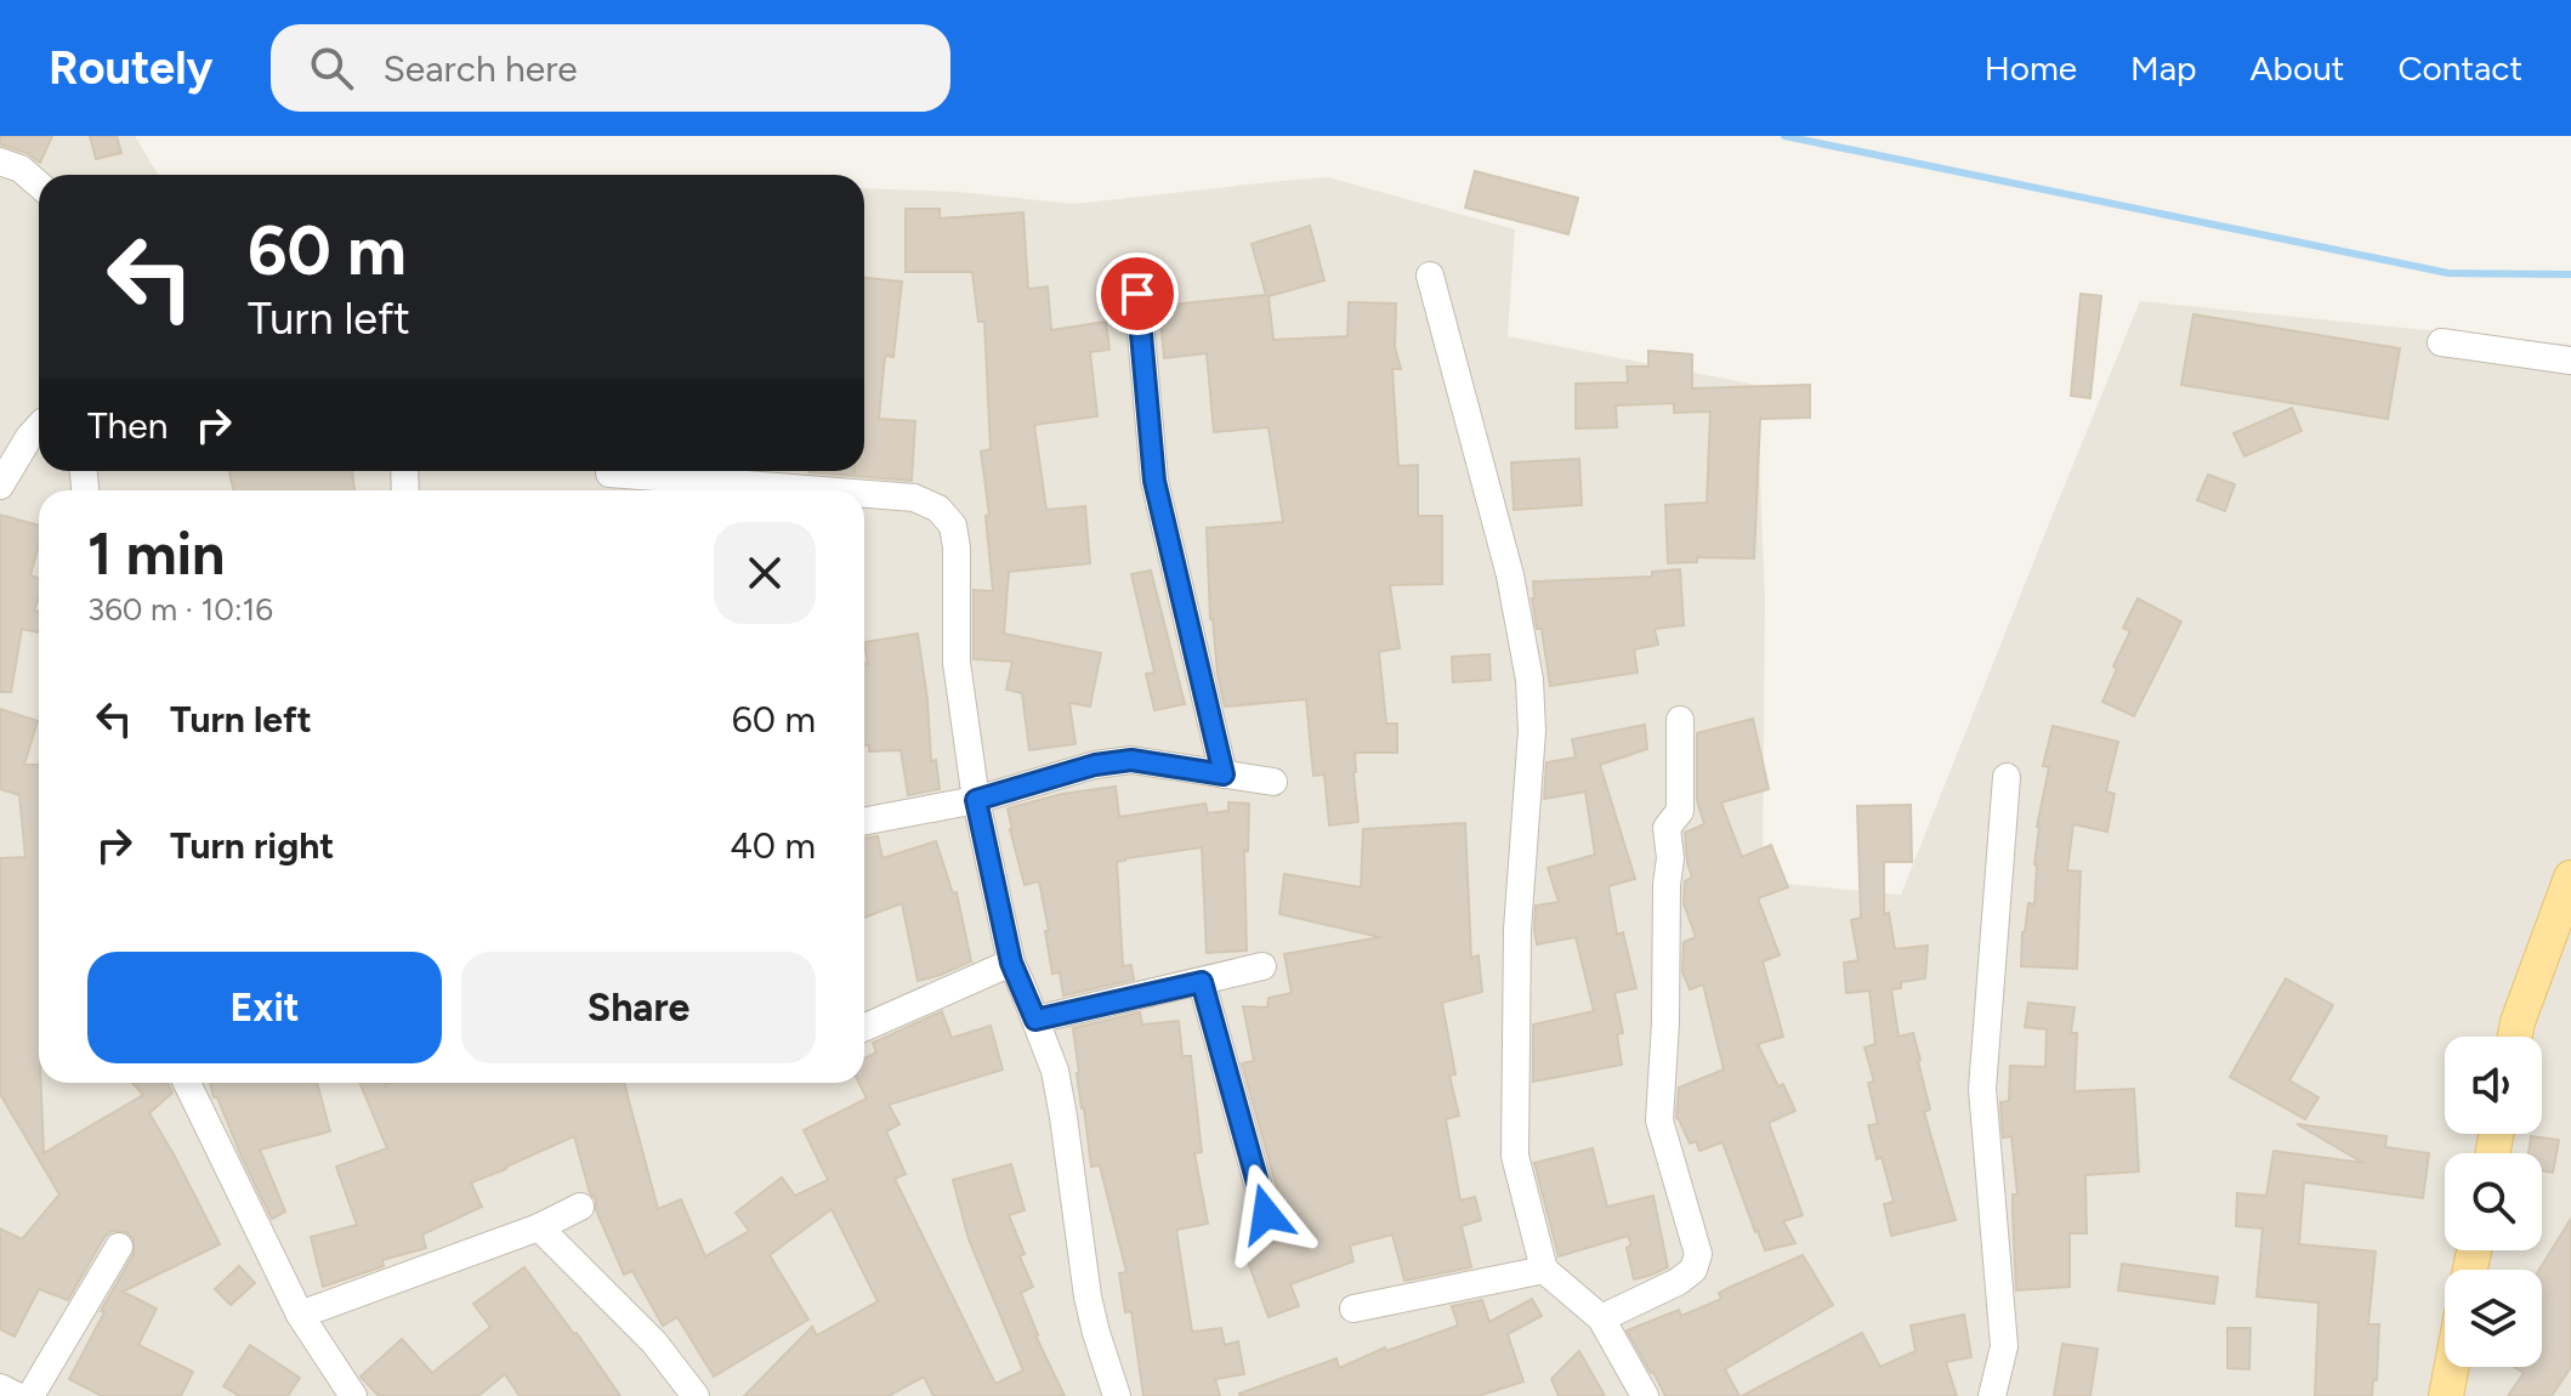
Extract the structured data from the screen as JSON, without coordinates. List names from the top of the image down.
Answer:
{
  "page": {
    "header": "Routely",
    "search": "Search here",
    "nav": [
      "Home",
      "Map",
      "About",
      "Contact"
    ],
    "turn": ["60 m", "Turn left"],
    "then": "Then",
    "heading": ["1 min", "360 m · 10:16"],
    "list": [
      {
        "name": "Turn left",
        "value": "60 m"
      },
      {
        "name": "Turn right",
        "value": "40 m"
      }
    ],
    "buttons": ["Exit", "Share"]
  }
}
